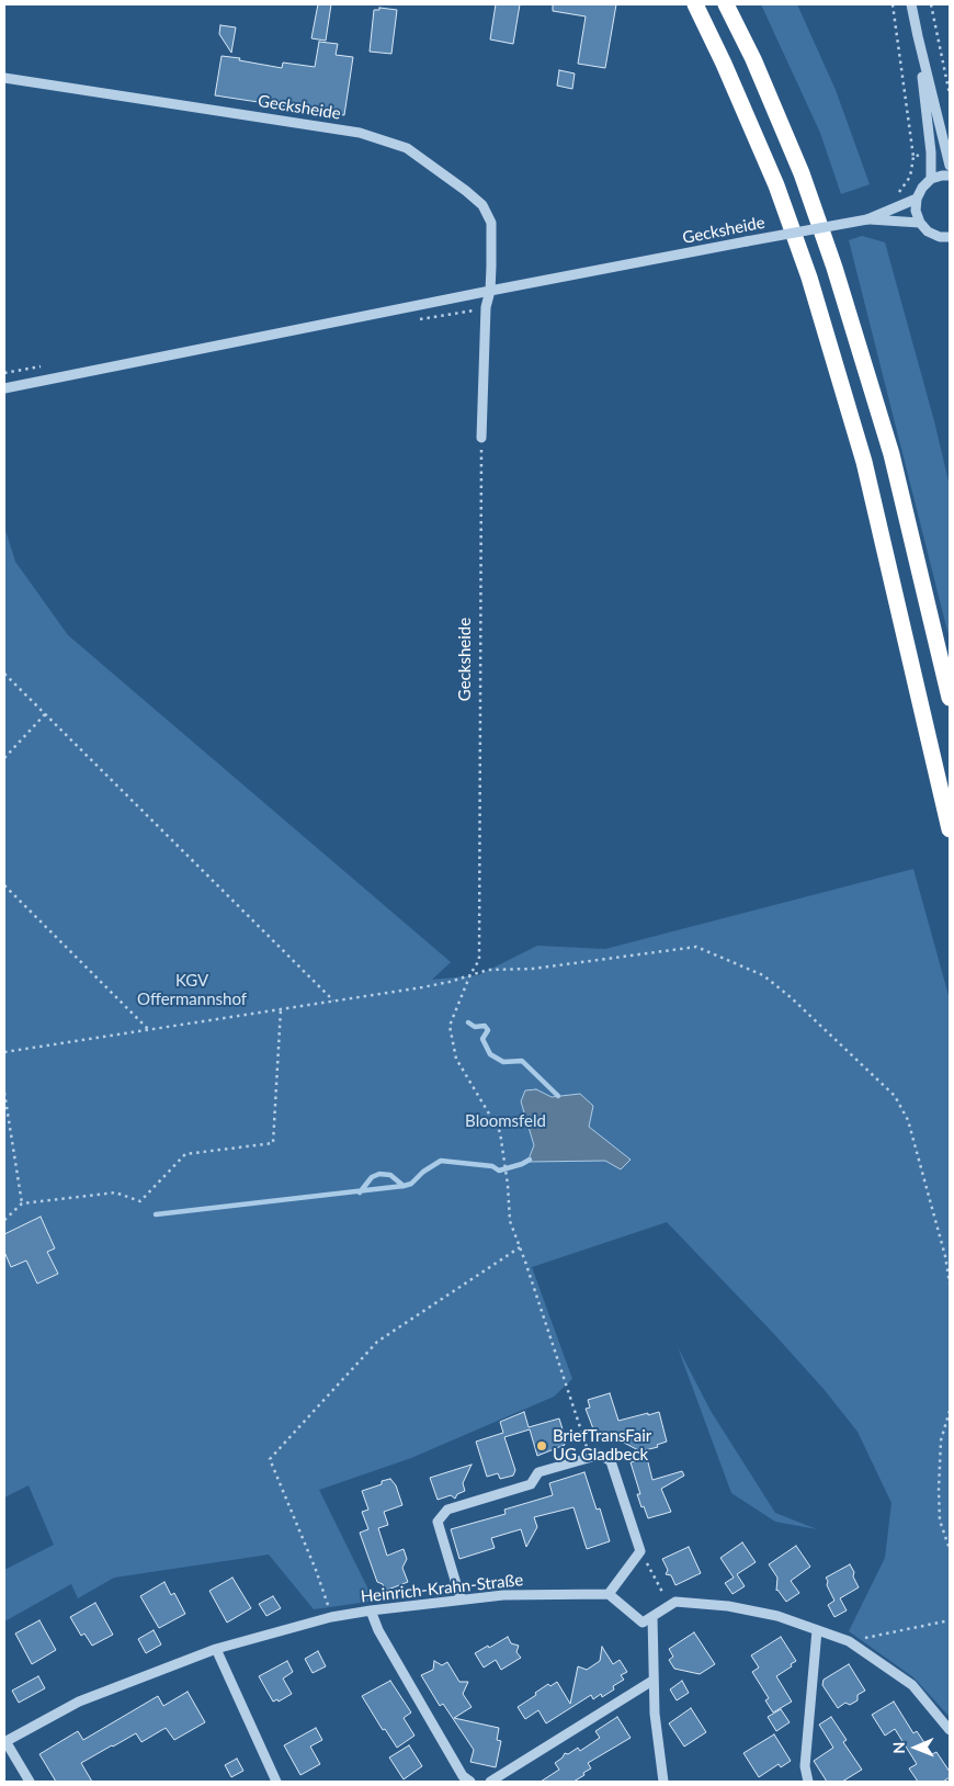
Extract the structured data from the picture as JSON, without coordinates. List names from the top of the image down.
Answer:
{
  "streets": {
    "street": ["Gecksheide", "Heinrich-Krahn-Straße"]
  },
  "parks": ["KGV Offermannshof", "Bloomsfeld"],
  "places": ["BriefTransFair UG Gladbeck"],
  "north": "left"
}
